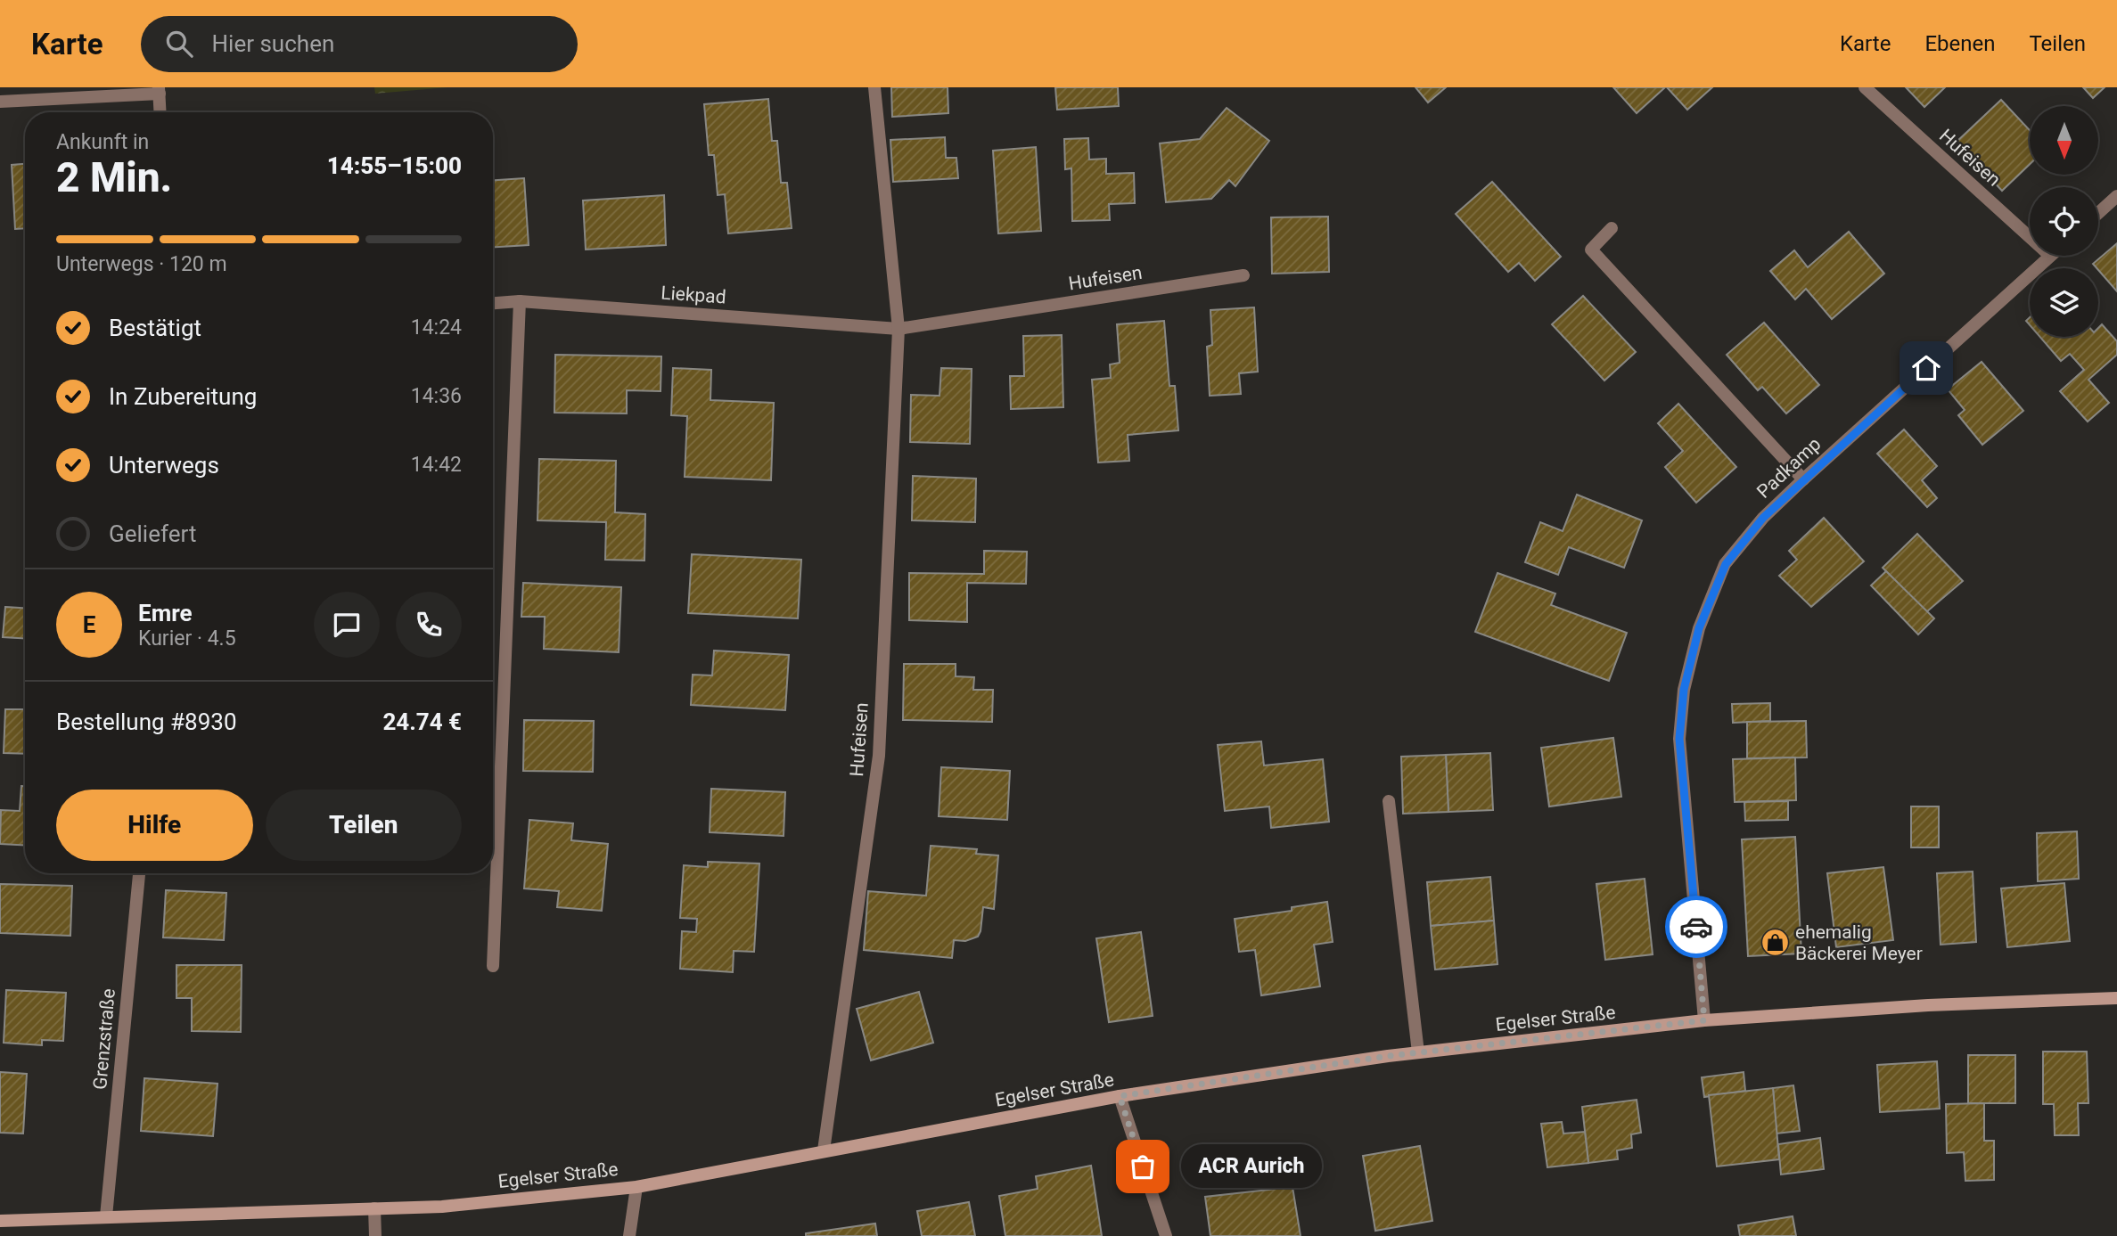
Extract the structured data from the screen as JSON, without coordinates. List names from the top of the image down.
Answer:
{
  "streets": {
    "main road": ["Egelser Straße"],
    "street": [
      "Hufeisen",
      "Liekpad",
      "Padkamp",
      "Grenzstraße"
    ]
  },
  "crossings": [
    ["Hufeisen", "Liekpad"],
    ["Hufeisen", "Egelser Straße"],
    ["Padkamp", "Egelser Straße"],
    ["Egelser Straße", "Grenzstraße"]
  ],
  "places": {
    "shop": ["ehemalig Bäckerei Meyer"],
    "other": ["ACR Aurich"]
  },
  "north": "bottom",
  "page": {
    "header": "Karte",
    "search": "Hier suchen",
    "nav": ["Karte", "Ebenen", "Teilen"],
    "heading": ["2 Min.", "Ankunft in", "14:55–15:00"],
    "panel": [
      "Emre",
      "Kurier · 4.5",
      "Bestellung #8930",
      "24.74 €"
    ],
    "bar": "Unterwegs · 120 m",
    "list": [
      ["Bestätigt", "14:24"],
      ["In Zubereitung", "14:36"],
      ["Unterwegs", "14:42"],
      "Geliefert"
    ],
    "round": "E",
    "buttons": ["Hilfe", "Teilen"],
    "bubble": "ACR Aurich"
  }
}
